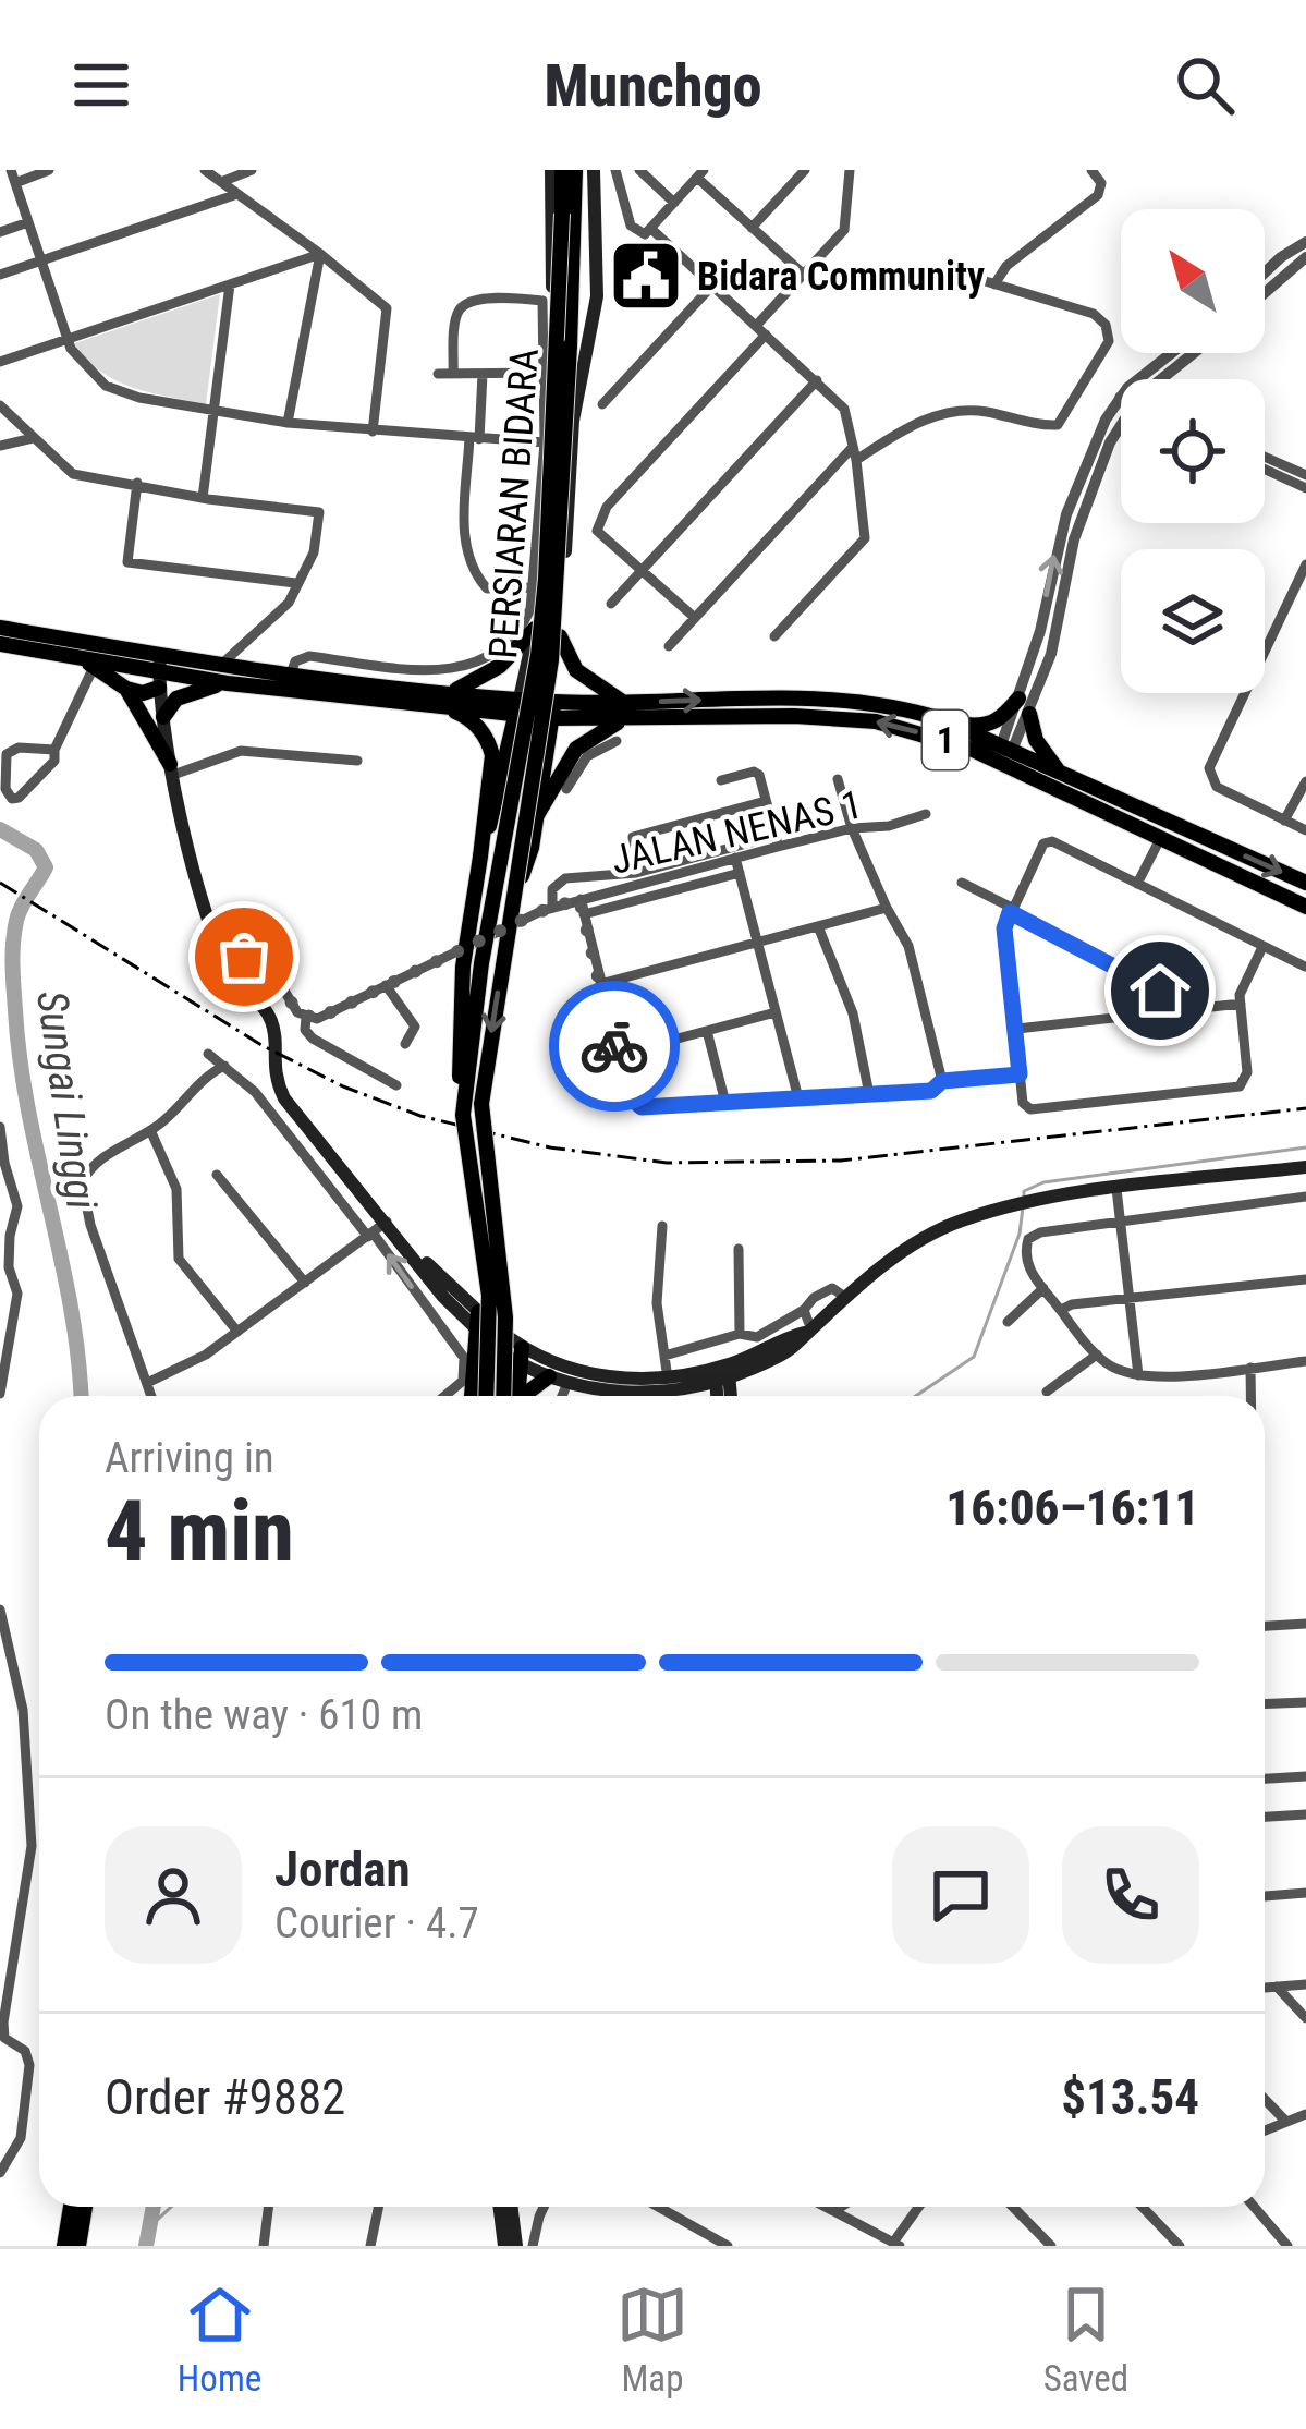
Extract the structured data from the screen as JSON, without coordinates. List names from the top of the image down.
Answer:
{
  "streets": {
    "main road": ["PERSIARAN BIDARA", "1"],
    "street": ["JALAN NENAS 1"]
  },
  "crossings": [
    ["PERSIARAN BIDARA", "1"]
  ],
  "water": ["Sungai Linggi"],
  "places": {
    "public building": ["Bidara Community"]
  },
  "north": "top left",
  "page": {
    "header": "Munchgo",
    "heading": ["4 min", "Arriving in", "16:06–16:11"],
    "panel": [
      "Jordan",
      "Courier · 4.7",
      "Order #9882",
      "$13.54"
    ],
    "bar": "On the way · 610 m",
    "tabs": ["Home", "Map", "Saved"]
  }
}
